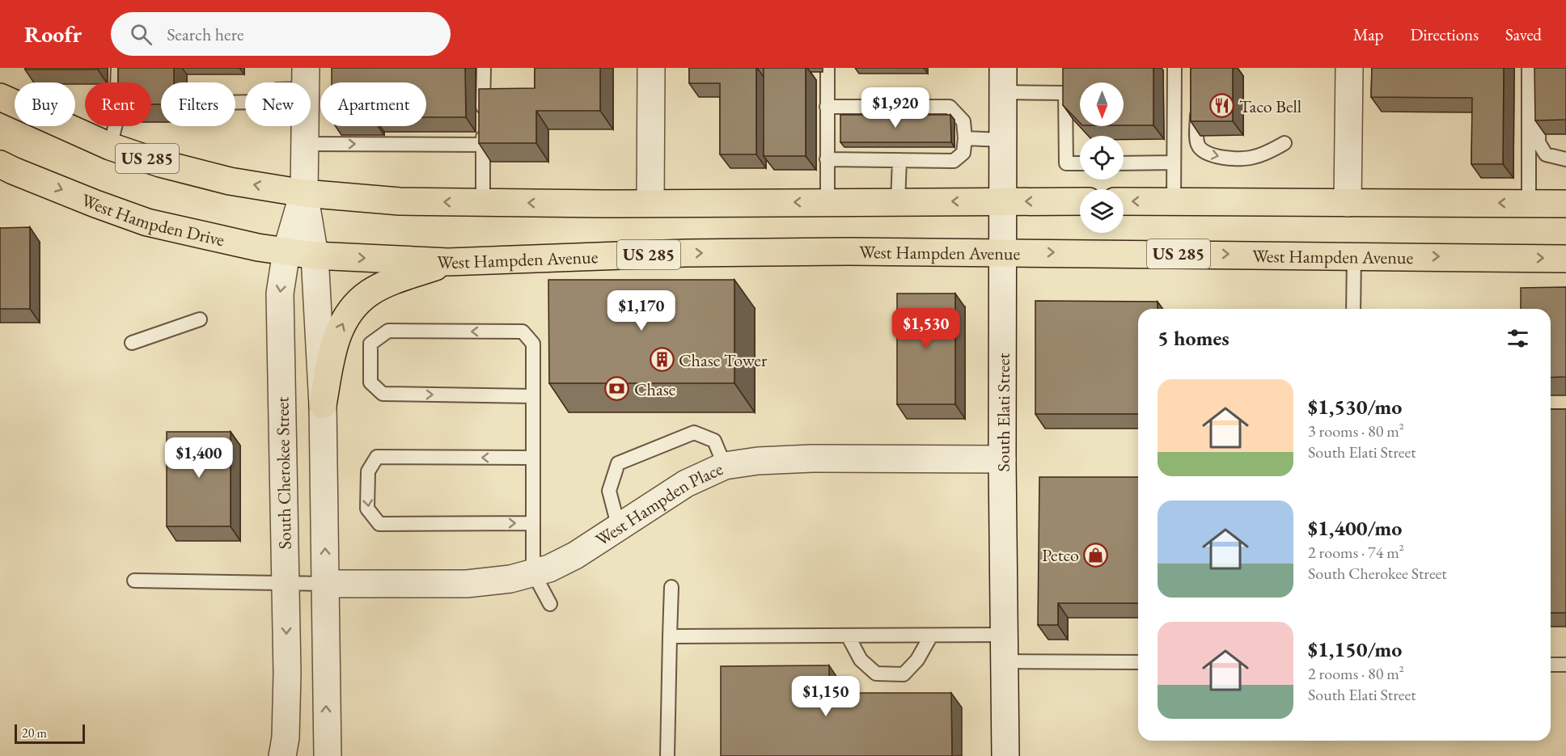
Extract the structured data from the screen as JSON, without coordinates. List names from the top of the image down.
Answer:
{
  "streets": {
    "highway": ["US 285", "West Hampden Drive", "West Hampden Avenue"],
    "street": ["South Elati Street", "South Cherokee Street", "West Hampden Place"]
  },
  "crossings": [
    ["US 285", "South Elati Street"],
    ["US 285", "South Cherokee Street"],
    ["West Hampden Drive", "West Hampden Avenue"],
    ["West Hampden Drive", "South Cherokee Street"],
    ["West Hampden Avenue", "South Elati Street"],
    ["West Hampden Avenue", "South Cherokee Street"],
    ["South Elati Street", "West Hampden Place"],
    ["South Cherokee Street", "West Hampden Place"]
  ],
  "places": {
    "restaurant": ["Taco Bell"],
    "building": ["Chase Tower"],
    "bank": ["Chase"],
    "shop": ["Petco"]
  },
  "scale_bar": "20 m",
  "north": "bottom",
  "page": {
    "header": "Roofr",
    "search": "Search here",
    "nav": ["Map", "Directions", "Saved"],
    "chip": [
      "Buy",
      "Rent",
      "Filters",
      "New",
      "Apartment"
    ],
    "price": [
      "$1,920",
      "$1,170",
      "$1,530",
      "$1,400",
      "$1,150"
    ],
    "heading": "5 homes",
    "list": [
      {
        "name": "$1,530/mo",
        "note": "3 rooms · 80 m² · South Elati Street"
      },
      {
        "name": "$1,400/mo",
        "note": "2 rooms · 74 m² · South Cherokee Street"
      },
      {
        "name": "$1,150/mo",
        "note": "2 rooms · 80 m² · South Elati Street"
      }
    ],
    "scale": "20 m"
  }
}
